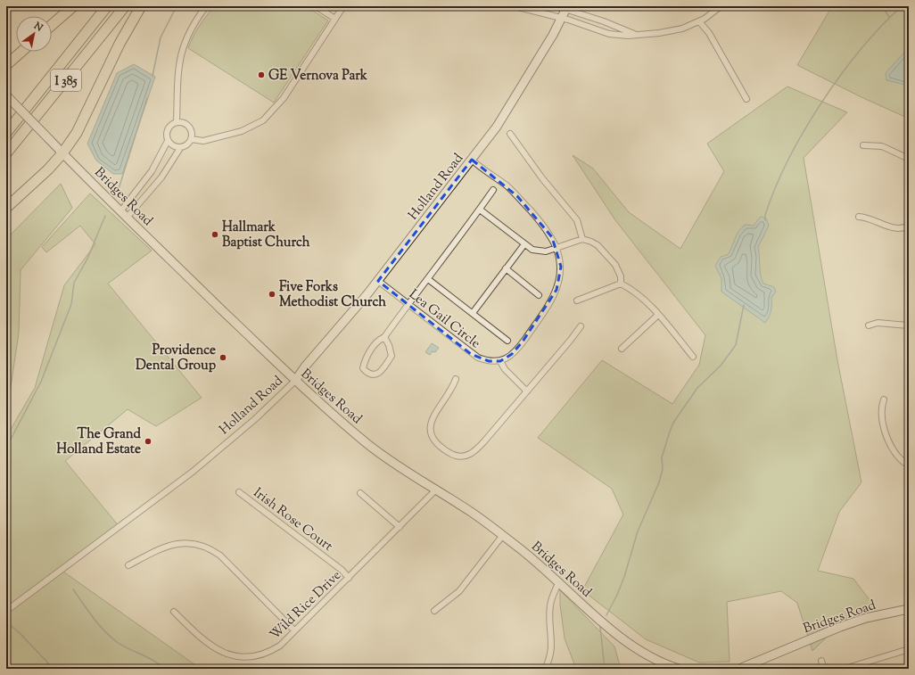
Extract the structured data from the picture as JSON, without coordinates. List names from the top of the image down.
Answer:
{
  "streets": {
    "highway": ["I 385"],
    "main road": ["Holland Road", "Bridges Road"],
    "street": ["Lea Gail Circle", "Irish Rose Court", "Wild Rice Drive"]
  },
  "crossings": [
    ["Holland Road", "Bridges Road"],
    ["Holland Road", "Lea Gail Circle"],
    ["Bridges Road", "Wild Rice Drive"],
    ["Irish Rose Court", "Wild Rice Drive"]
  ],
  "places": [
    "GE Vernova Park",
    "Hallmark Baptist Church",
    "Five Forks Methodist Church",
    "Providence Dental Group",
    "The Grand Holland Estate"
  ],
  "north": "top right"
}
